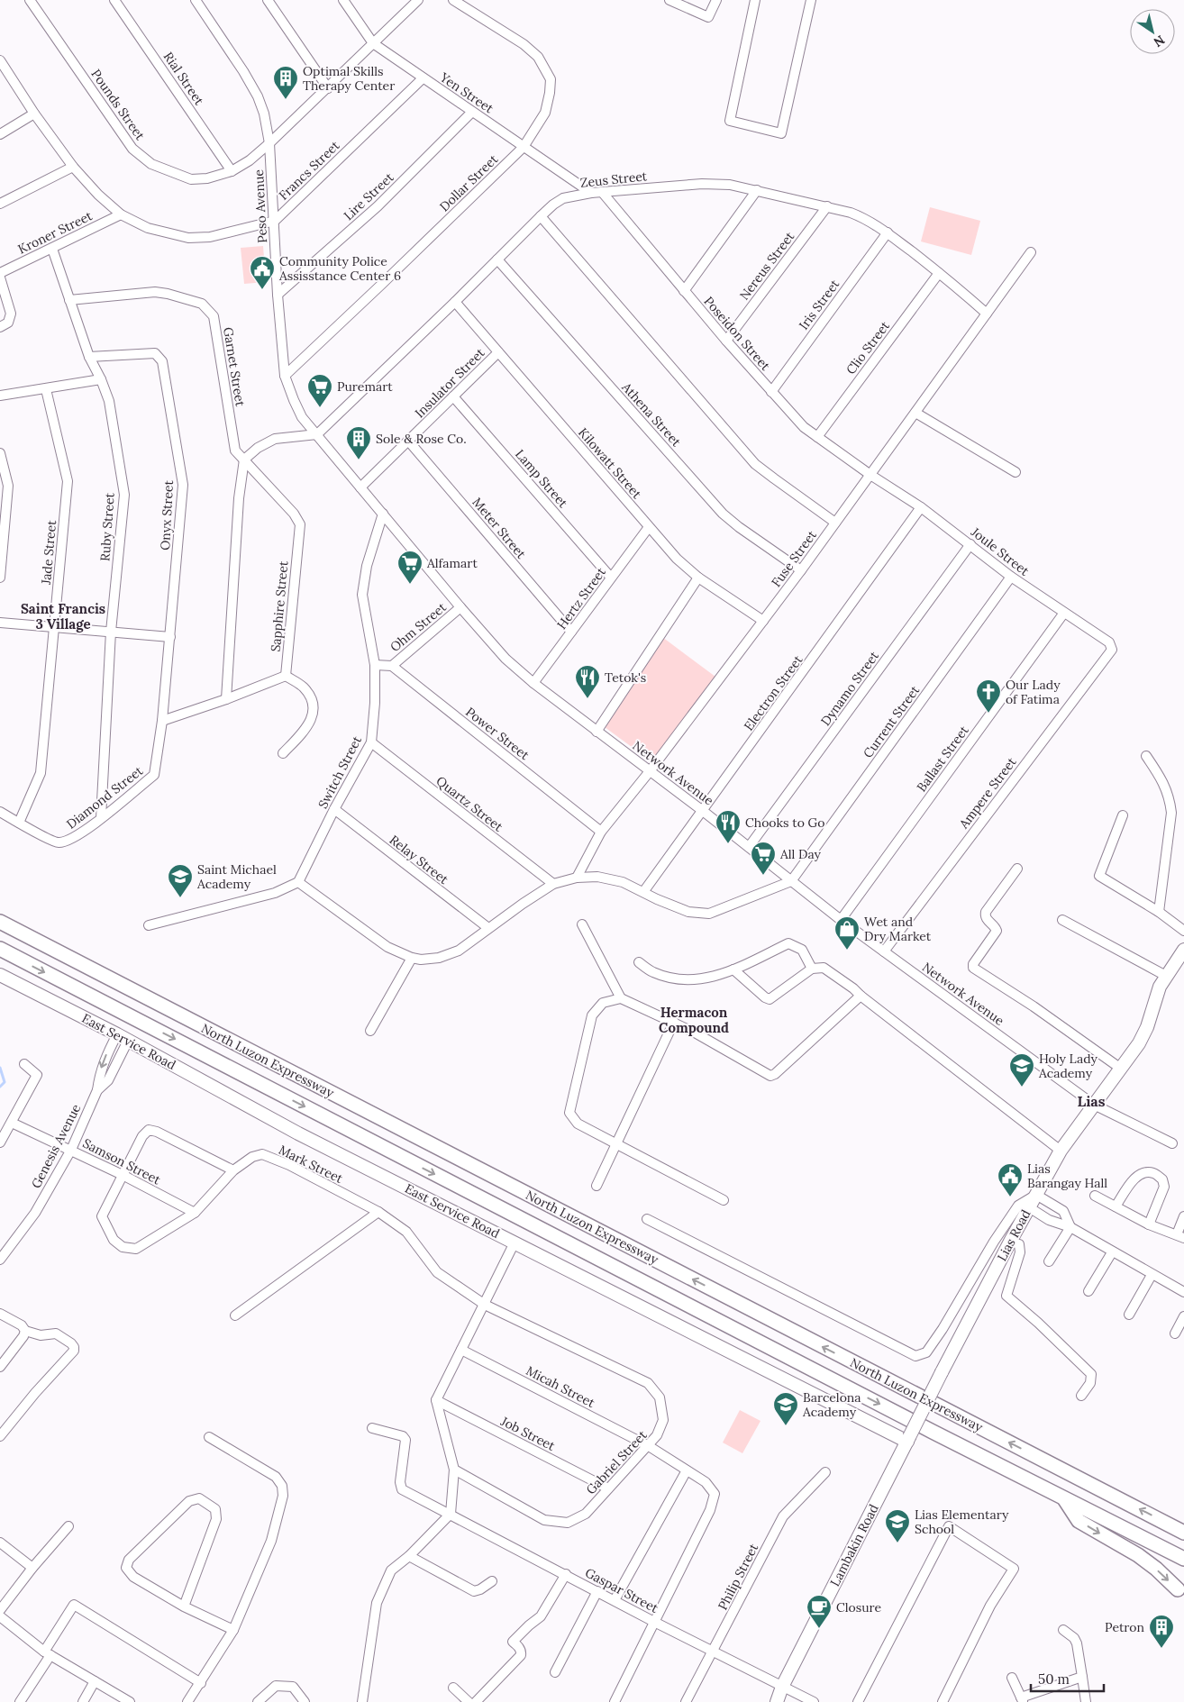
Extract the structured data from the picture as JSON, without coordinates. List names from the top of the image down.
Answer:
{
  "streets": {
    "highway": ["North Luzon Expressway"],
    "main road": ["East Service Road", "Lias Road", "Lambakin Road"],
    "street": [
      "Rial Street",
      "Yen Street",
      "Pounds Street",
      "Francs Street",
      "Zeus Street",
      "Dollar Street",
      "Lire Street",
      "Peso Avenue",
      "Kroner Street",
      "Nereus Street",
      "Iris Street",
      "Poseidon Street",
      "Clio Street",
      "Garnet Street",
      "Insulator Street",
      "Athena Street",
      "Kilowatt Street",
      "Lamp Street",
      "Onyx Street",
      "Ruby Street",
      "Meter Street",
      "Joule Street",
      "Jade Street",
      "Fuse Street",
      "Hertz Street",
      "Sapphire Street",
      "Ohm Street",
      "Dynamo Street",
      "Electron Street",
      "Current Street",
      "Power Street",
      "Ballast Street",
      "Switch Street",
      "Network Avenue",
      "Ampere Street",
      "Diamond Street",
      "Quartz Street",
      "Relay Street",
      "Genesis Avenue",
      "Samson Street",
      "Mark Street",
      "Micah Street",
      "Job Street",
      "Gabriel Street",
      "Philip Street",
      "Gaspar Street"
    ]
  },
  "crossings": [
    ["Rial Street", "Pounds Street"],
    ["Yen Street", "Pounds Street"],
    ["Yen Street", "Francs Street"],
    ["Yen Street", "Zeus Street"],
    ["Yen Street", "Dollar Street"],
    ["Yen Street", "Lire Street"],
    ["Pounds Street", "Peso Avenue"],
    ["Francs Street", "Peso Avenue"],
    ["Francs Street", "Kroner Street"],
    ["Zeus Street", "Peso Avenue"],
    ["Zeus Street", "Nereus Street"],
    ["Zeus Street", "Iris Street"],
    ["Zeus Street", "Poseidon Street"],
    ["Zeus Street", "Clio Street"],
    ["Zeus Street", "Athena Street"],
    ["Zeus Street", "Kilowatt Street"],
    ["Zeus Street", "Fuse Street"],
    ["Dollar Street", "Peso Avenue"],
    ["Lire Street", "Peso Avenue"],
    ["Peso Avenue", "Insulator Street"],
    ["Peso Avenue", "Network Avenue"],
    ["Kroner Street", "Ruby Street"],
    ["Nereus Street", "Poseidon Street"],
    ["Iris Street", "Poseidon Street"],
    ["Poseidon Street", "Clio Street"],
    ["Poseidon Street", "Joule Street"],
    ["Poseidon Street", "Fuse Street"],
    ["Garnet Street", "Ruby Street"],
    ["Garnet Street", "Sapphire Street"],
    ["Insulator Street", "Kilowatt Street"],
    ["Insulator Street", "Lamp Street"],
    ["Insulator Street", "Meter Street"],
    ["Insulator Street", "Network Avenue"],
    ["Athena Street", "Fuse Street"],
    ["Kilowatt Street", "Fuse Street"],
    ["Kilowatt Street", "Hertz Street"],
    ["Lamp Street", "Hertz Street"],
    ["Onyx Street", "Ruby Street"],
    ["Onyx Street", "Diamond Street"],
    ["Ruby Street", "Diamond Street"],
    ["Meter Street", "Hertz Street"],
    ["Joule Street", "Fuse Street"],
    ["Joule Street", "Dynamo Street"],
    ["Joule Street", "Electron Street"],
    ["Joule Street", "Current Street"],
    ["Joule Street", "Ballast Street"],
    ["Joule Street", "Ampere Street"],
    ["Jade Street", "Diamond Street"],
    ["Fuse Street", "Power Street"],
    ["Fuse Street", "Network Avenue"],
    ["Hertz Street", "Network Avenue"],
    ["Ohm Street", "Power Street"],
    ["Ohm Street", "Network Avenue"],
    ["Dynamo Street", "Network Avenue"],
    ["Electron Street", "Network Avenue"],
    ["Current Street", "Network Avenue"],
    ["Ballast Street", "Network Avenue"],
    ["Switch Street", "Network Avenue"],
    ["Switch Street", "Quartz Street"],
    ["Switch Street", "Relay Street"],
    ["Network Avenue", "Ampere Street"],
    ["Network Avenue", "Lias Road"],
    ["East Service Road", "Genesis Avenue"],
    ["East Service Road", "Lias Road"],
    ["East Service Road", "Lambakin Road"],
    ["Genesis Avenue", "Samson Street"],
    ["Samson Street", "Mark Street"],
    ["Mark Street", "Gabriel Street"],
    ["Lias Road", "Lambakin Road"],
    ["Micah Street", "Gabriel Street"],
    ["Micah Street", "Gaspar Street"],
    ["Job Street", "Gabriel Street"],
    ["Lambakin Road", "Gaspar Street"],
    ["Philip Street", "Gaspar Street"]
  ],
  "districts": ["Saint Francis 3 Village", "Hermacon Compound", "Lias"],
  "places": {
    "building": ["Optimal Skills Therapy Center", "Sole & Rose Co.", "Petron"],
    "public building": ["Community Police Assisstance Center 6", "Lias Barangay Hall"],
    "supermarket": ["Puremart", "Alfamart", "All Day"],
    "restaurant": ["Tetok's", "Chooks to Go"],
    "church": ["Our Lady of Fatima"],
    "school or university": [
      "Saint Michael Academy",
      "Holy Lady Academy",
      "Barcelona Academy",
      "Lias Elementary School"
    ],
    "shop": ["Wet and Dry Market"],
    "cafe": ["Closure"]
  },
  "scale_bar": "50 m",
  "north": "bottom right"
}
